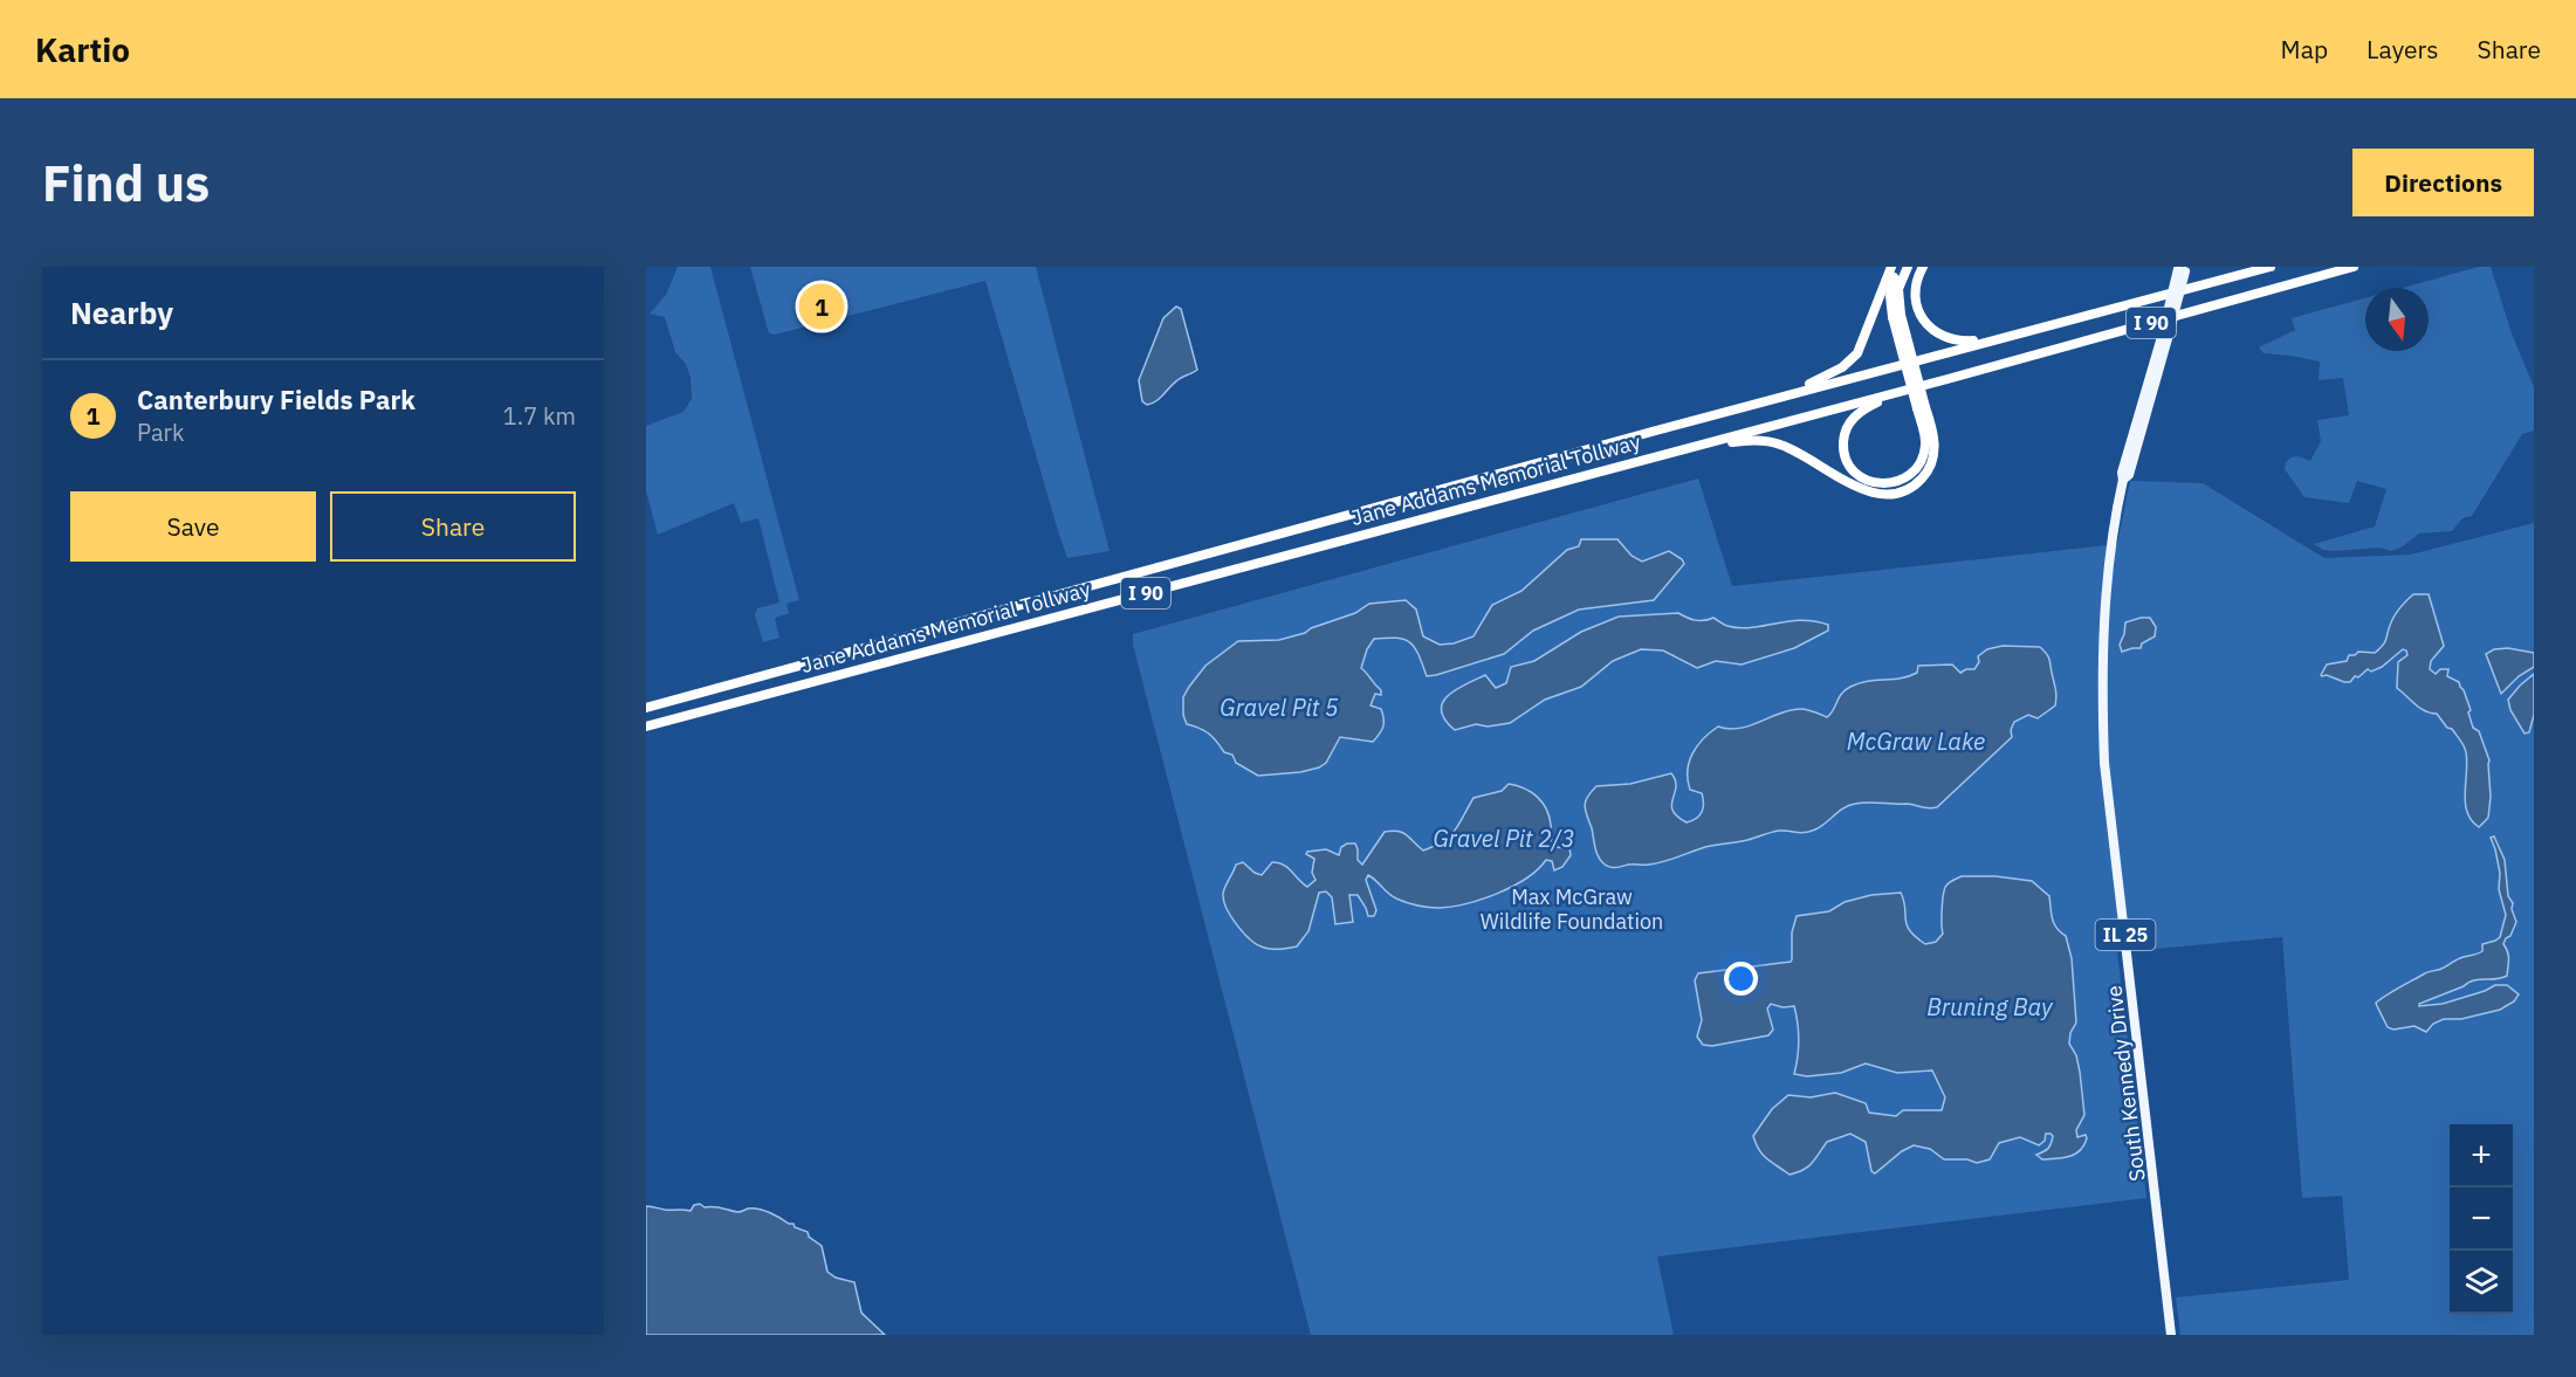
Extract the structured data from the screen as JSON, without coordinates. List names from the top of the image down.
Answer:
{
  "streets": {
    "highway": ["I 90", "Jane Addams Memorial Tollway"],
    "main road": ["IL 25", "South Kennedy Drive"]
  },
  "water": [
    "Gravel Pit 5",
    "McGraw Lake",
    "Gravel Pit 2/3",
    "Bruning Bay"
  ],
  "parks": ["Max McGraw Wildlife Foundation"],
  "north": "bottom",
  "page": {
    "header": "Kartio",
    "nav": ["Map", "Layers", "Share"],
    "buttons": [
      "Directions",
      ["Save", "Share"]
    ],
    "title": "Find us",
    "heading": "Nearby",
    "pins": "1",
    "list": [
      {
        "mark": "1",
        "name": "Canterbury Fields Park",
        "note": "Park",
        "value": "1.7 km"
      }
    ],
    "map_buttons": ["+", "−"]
  }
}
